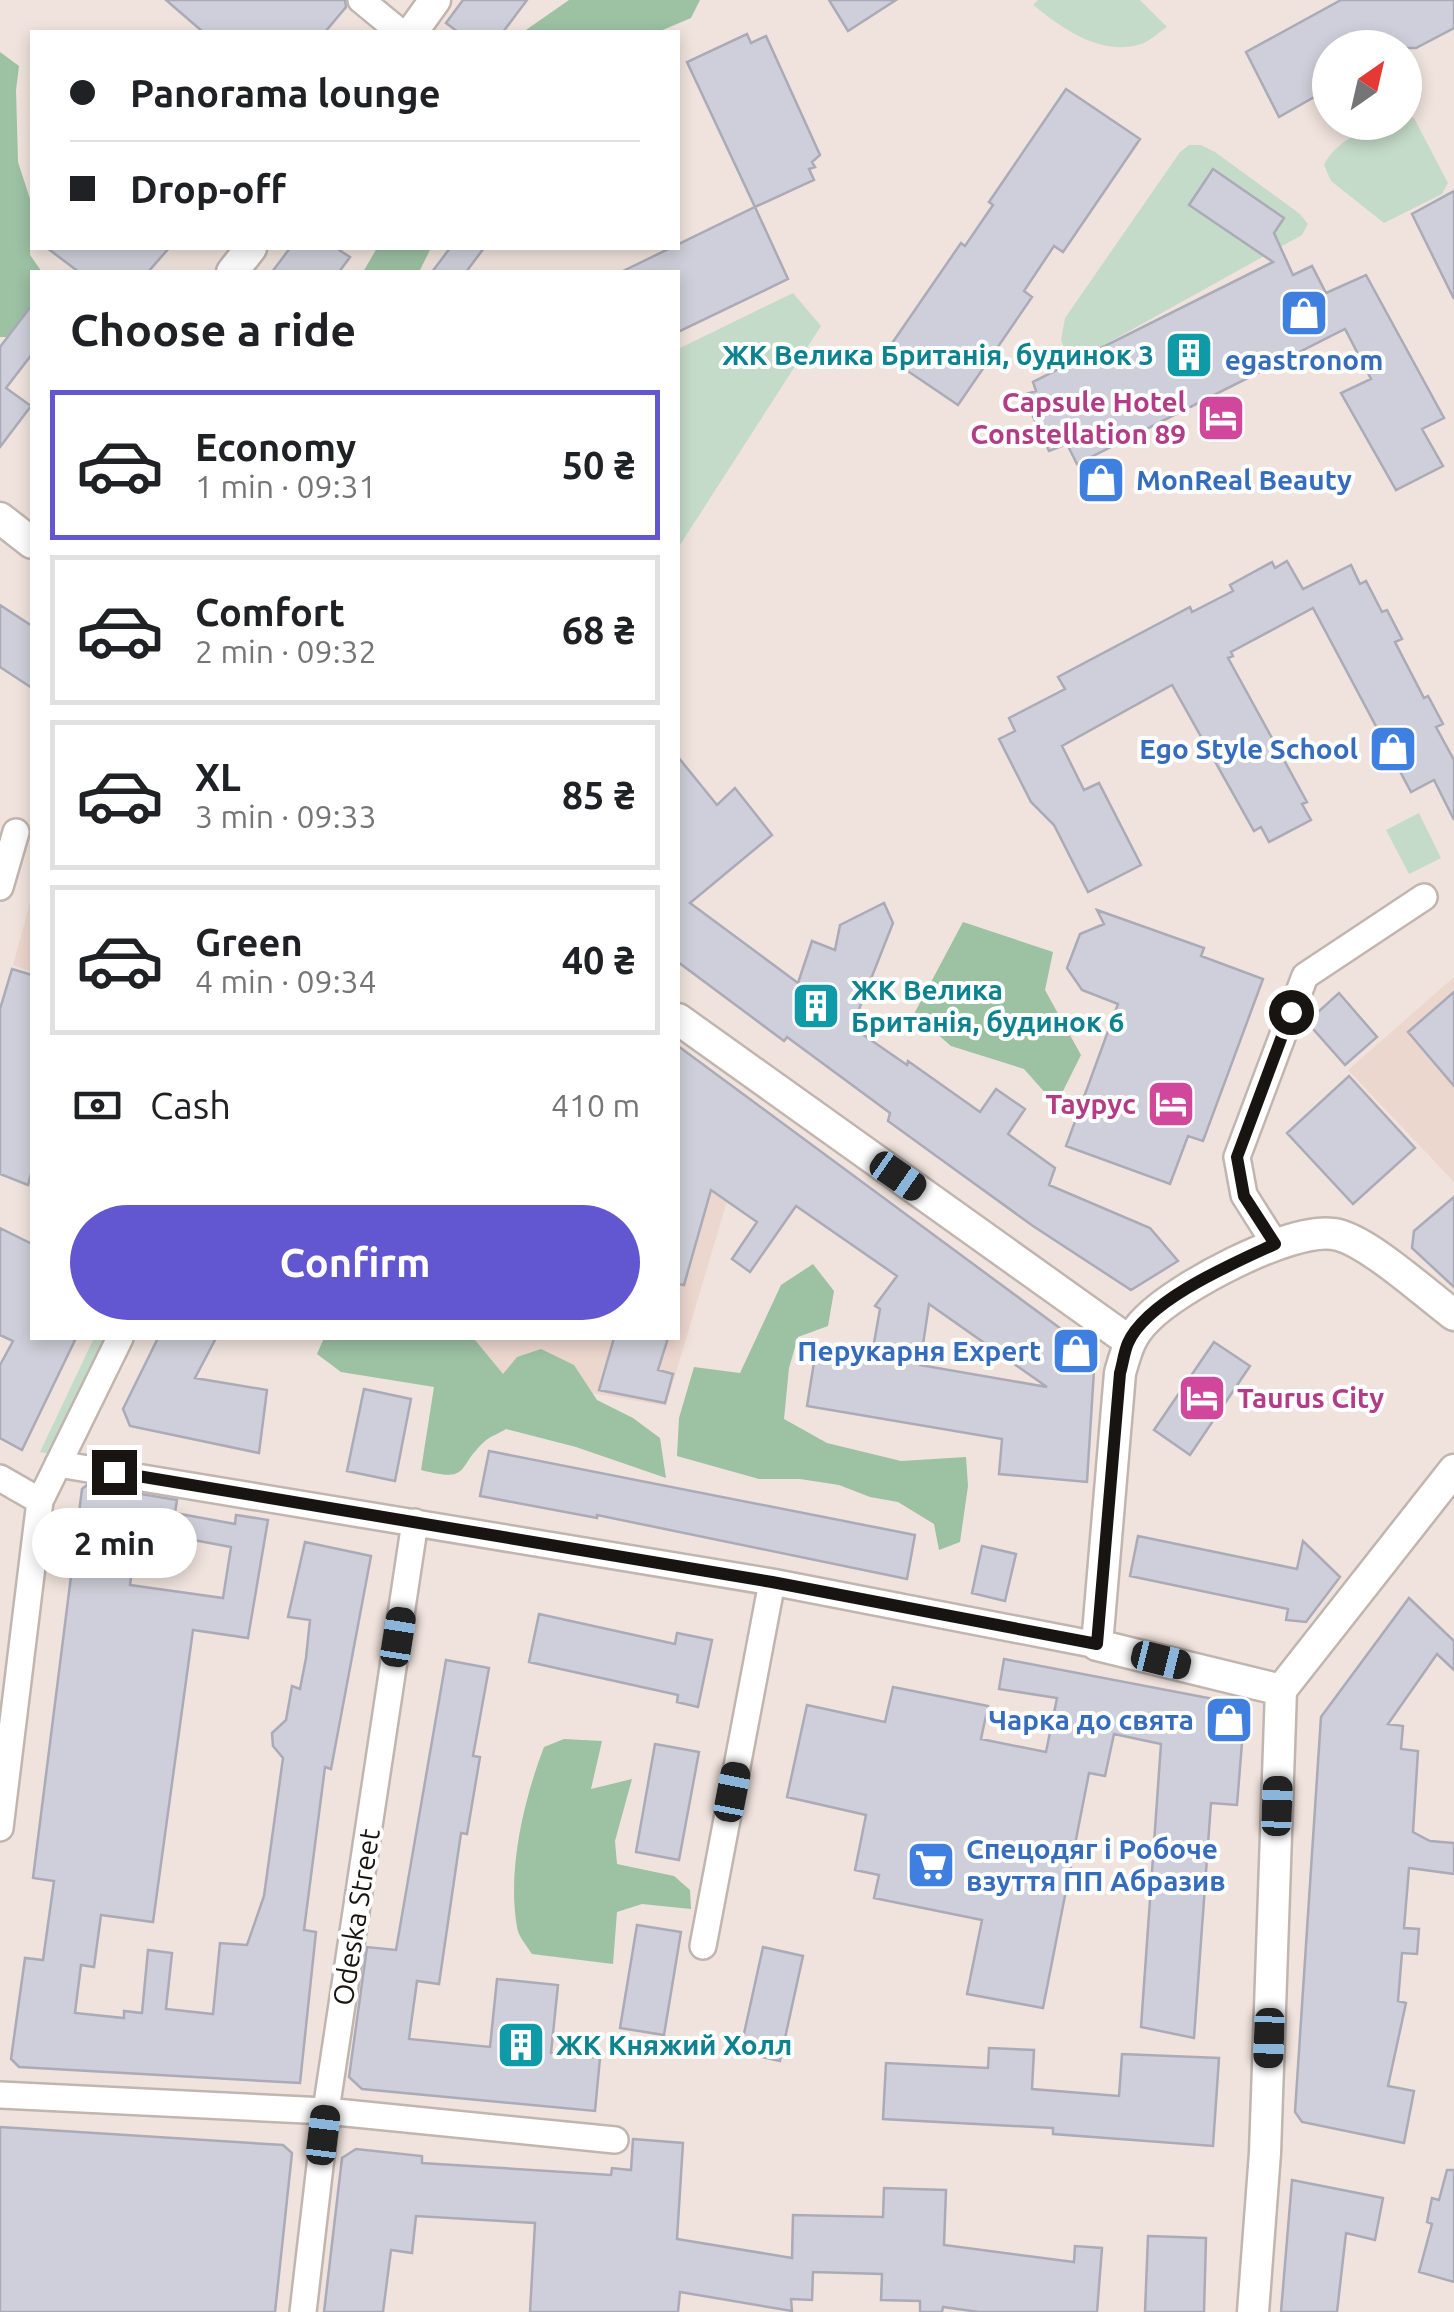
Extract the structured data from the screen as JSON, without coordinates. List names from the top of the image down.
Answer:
{
  "streets": {
    "street": ["Odeska Street"]
  },
  "places": {
    "shop": [
      "egastronom",
      "MonReal Beauty",
      "Ego Style School",
      "Перукарня Expert",
      "Чарка до свята"
    ],
    "building": ["ЖК Велика Британія, будинок 3", "ЖК Велика Британія, будинок 6", "ЖК Княжий Холл"],
    "hotel": ["Capsule Hotel Constellation 89", "Таурус", "Taurus City"],
    "supermarket": ["Спецодяг і Робоче взуття ПП Абразив"]
  },
  "north": "top right",
  "page": {
    "banner": ["Panorama lounge", "Drop-off"],
    "heading": "Choose a ride",
    "list": [
      {
        "name": "Economy",
        "note": "1 min · 09:31",
        "value": "50 ₴"
      },
      {
        "name": "Comfort",
        "note": "2 min · 09:32",
        "value": "68 ₴"
      },
      {
        "name": "XL",
        "note": "3 min · 09:33",
        "value": "85 ₴"
      },
      {
        "name": "Green",
        "note": "4 min · 09:34",
        "value": "40 ₴"
      }
    ],
    "pay": ["Cash", "410 m"],
    "buttons": "Confirm",
    "bubble": "2 min"
  }
}
